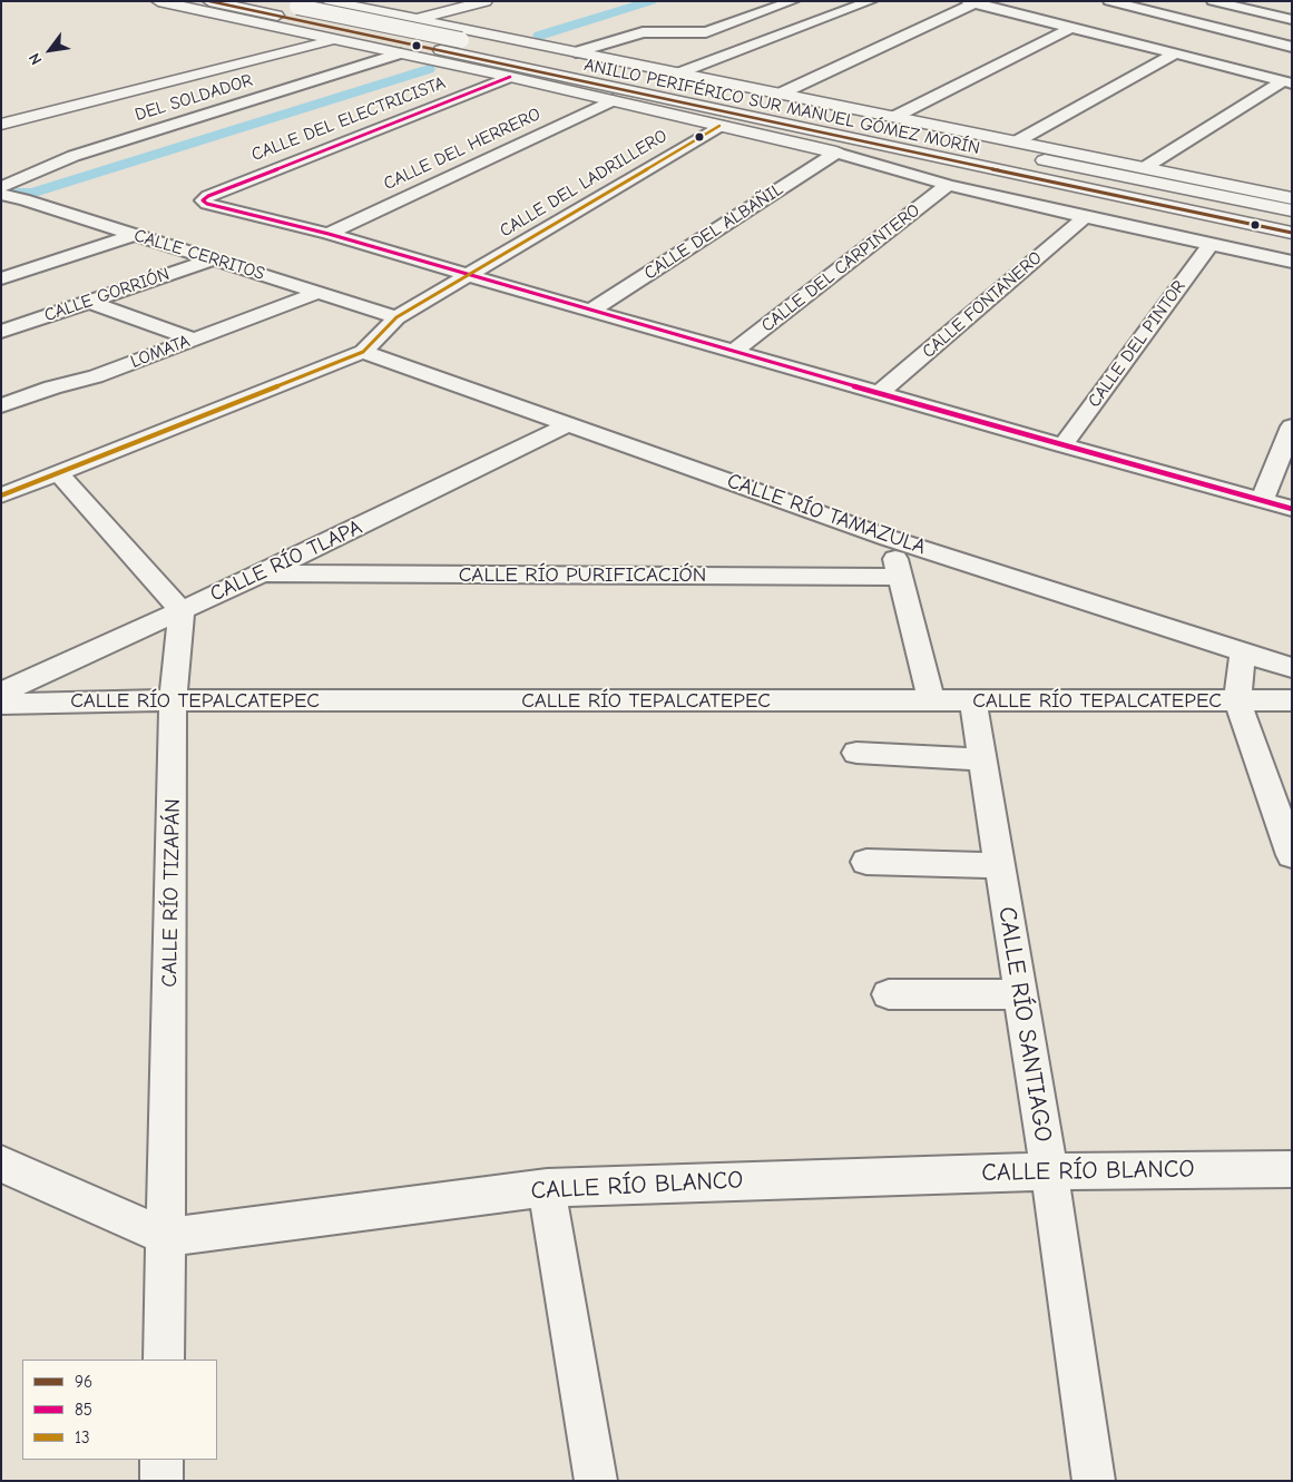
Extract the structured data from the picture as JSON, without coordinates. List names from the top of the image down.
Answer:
{
  "streets": {
    "main road": ["ANILLO PERIFÉRICO SUR MANUEL GÓMEZ MORÍN"],
    "street": [
      "DEL SOLDADOR",
      "CALLE DEL ELECTRICISTA",
      "CALLE DEL HERRERO",
      "CALLE DEL LADRILLERO",
      "CALLE DEL ALBAÑIL",
      "CALLE CERRITOS",
      "CALLE DEL CARPINTERO",
      "CALLE GORRIÓN",
      "CALLE FONTANERO",
      "CALLE DEL PINTOR",
      "LOMATA",
      "CALLE RÍO TAMAZULA",
      "CALLE RÍO TLAPA",
      "CALLE RÍO PURIFICACIÓN",
      "CALLE RÍO TEPALCATEPEC",
      "CALLE RÍO TIZAPÁN",
      "CALLE RÍO SANTIAGO",
      "CALLE RÍO BLANCO"
    ]
  },
  "crossings": [
    ["CALLE DEL ELECTRICISTA", "CALLE DEL HERRERO"],
    ["CALLE DEL LADRILLERO", "CALLE CERRITOS"],
    ["CALLE DEL LADRILLERO", "CALLE RÍO TAMAZULA"],
    ["CALLE CERRITOS", "CALLE GORRIÓN"],
    ["CALLE CERRITOS", "LOMATA"],
    ["CALLE RÍO TAMAZULA", "CALLE RÍO TLAPA"],
    ["CALLE RÍO TLAPA", "CALLE RÍO PURIFICACIÓN"],
    ["CALLE RÍO TLAPA", "CALLE RÍO TIZAPÁN"],
    ["CALLE RÍO TEPALCATEPEC", "CALLE RÍO TIZAPÁN"],
    ["CALLE RÍO TEPALCATEPEC", "CALLE RÍO SANTIAGO"],
    ["CALLE RÍO TIZAPÁN", "CALLE RÍO BLANCO"],
    ["CALLE RÍO SANTIAGO", "CALLE RÍO BLANCO"]
  ],
  "lines": ["transit line 96", "transit line 85", "transit line 13"],
  "legend": ["96", "85", "13"],
  "north": "bottom left"
}
